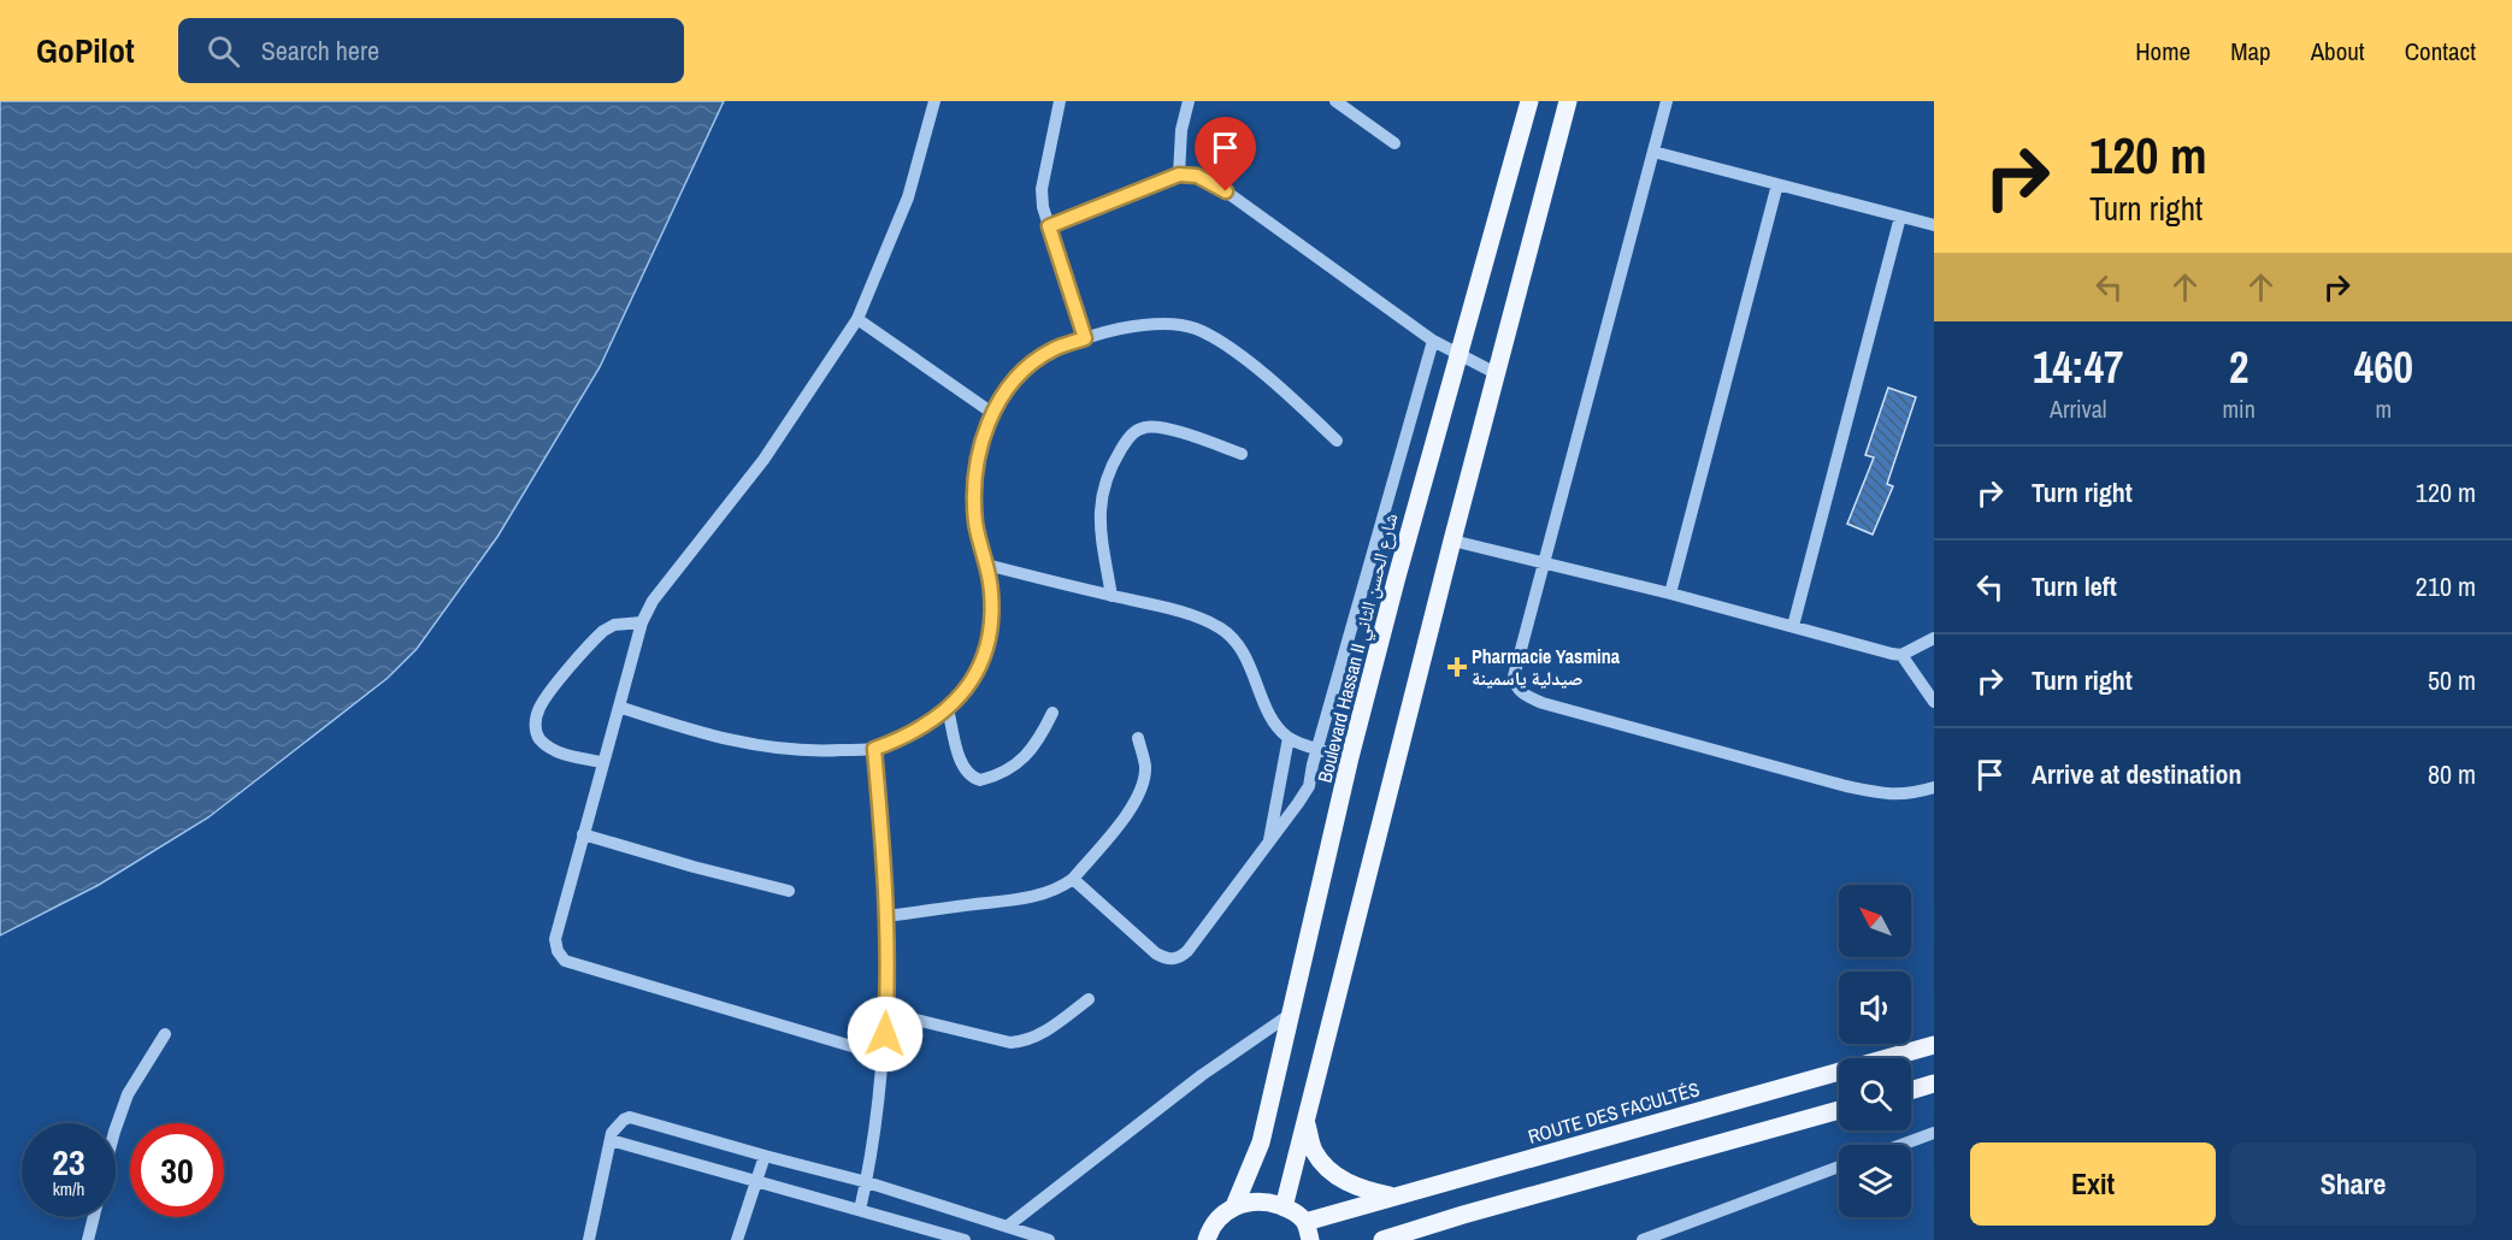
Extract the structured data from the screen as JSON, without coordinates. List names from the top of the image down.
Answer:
{
  "streets": {
    "main road": ["Boulevard Hassan II شارع الحسن الثاني", "ROUTE DES FACULTÉS"]
  },
  "places": {
    "health": ["Pharmacie Yasmina صيدلية ياسمينة"]
  },
  "north": "top left",
  "page": {
    "header": "GoPilot",
    "search": "Search here",
    "nav": [
      "Home",
      "Map",
      "About",
      "Contact"
    ],
    "turn": ["120 m", "Turn right"],
    "eta": [
      "14:47",
      "Arrival",
      "2",
      "min",
      "460",
      "m"
    ],
    "list": [
      {
        "name": "Turn right",
        "value": "120 m"
      },
      {
        "name": "Turn left",
        "value": "210 m"
      },
      {
        "name": "Turn right",
        "value": "50 m"
      },
      {
        "name": "Arrive at destination",
        "value": "80 m"
      }
    ],
    "speed": "23 km/h",
    "limit": "30",
    "buttons": ["Exit", "Share"]
  }
}
